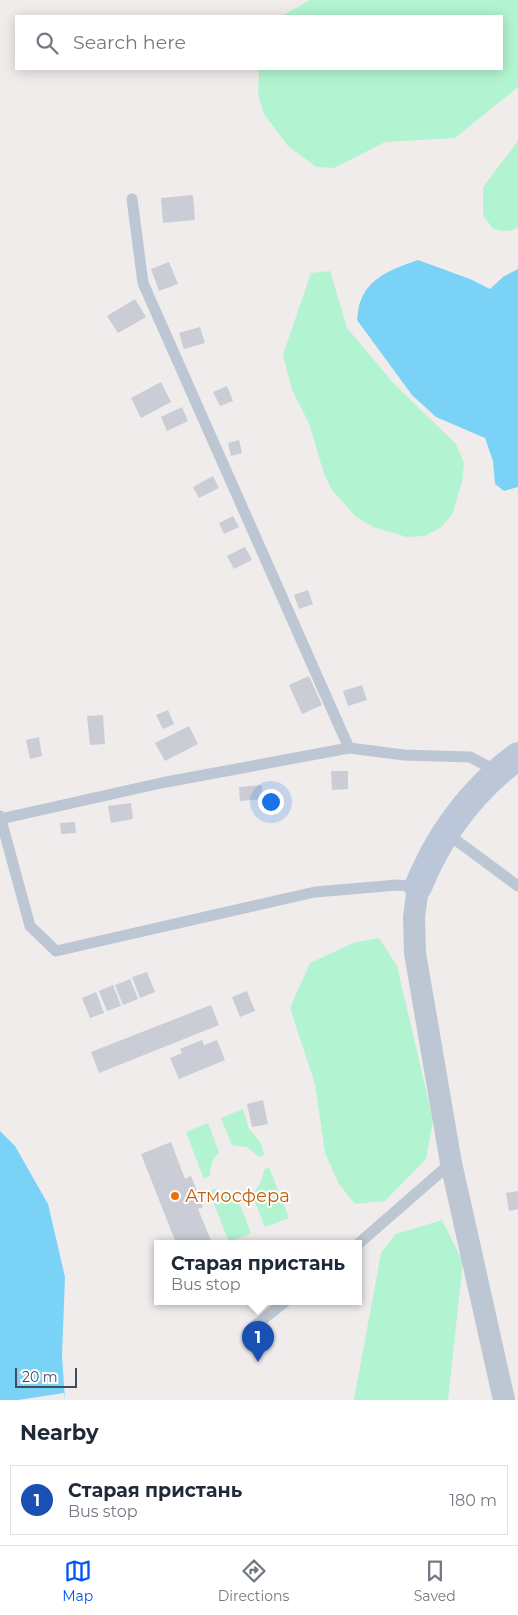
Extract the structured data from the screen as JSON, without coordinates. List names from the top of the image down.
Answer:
{
  "places": ["Атмосфера"],
  "scale_bar": "20 m",
  "page": {
    "search": "Search here",
    "popup": ["Старая пристань", "Bus stop"],
    "pins": "1",
    "scale": "20 m",
    "heading": "Nearby",
    "list": [
      {
        "mark": "1",
        "name": "Старая пристань",
        "note": "Bus stop",
        "value": "180 m"
      }
    ],
    "nav": ["Map", "Directions", "Saved"]
  }
}
